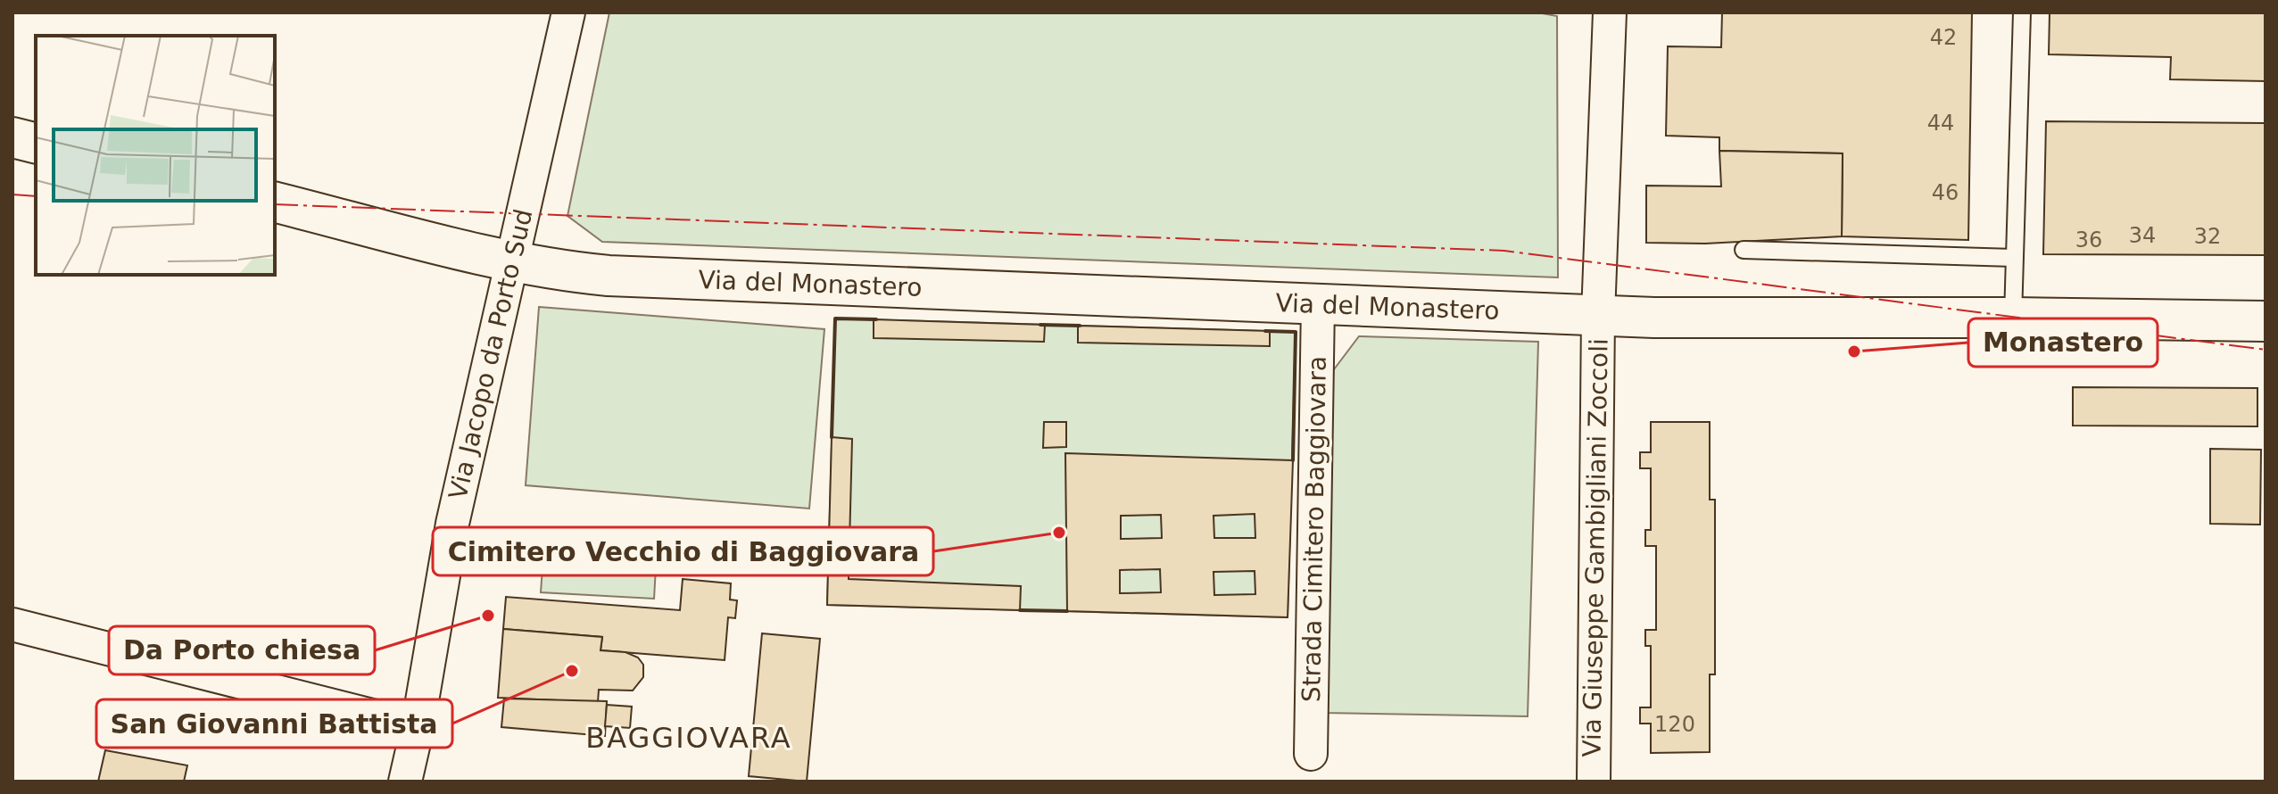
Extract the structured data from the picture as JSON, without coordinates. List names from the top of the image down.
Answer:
{
  "streets": {
    "main road": ["Via del Monastero"],
    "street": ["Via Jacopo da Porto Sud", "Strada Cimitero Baggiovara", "Via Giuseppe Gambigliani Zoccoli"]
  },
  "crossings": [
    ["Via del Monastero", "Via Jacopo da Porto Sud"],
    ["Via del Monastero", "Strada Cimitero Baggiovara"],
    ["Via del Monastero", "Via Giuseppe Gambigliani Zoccoli"]
  ],
  "districts": ["BAGGIOVARA"],
  "places": [
    "Monastero",
    "Cimitero Vecchio di Baggiovara",
    "Da Porto chiesa",
    "San Giovanni Battista"
  ],
  "house_numbers": [
    "42",
    "44",
    "46",
    "34",
    "32",
    "36",
    "120"
  ]
}
